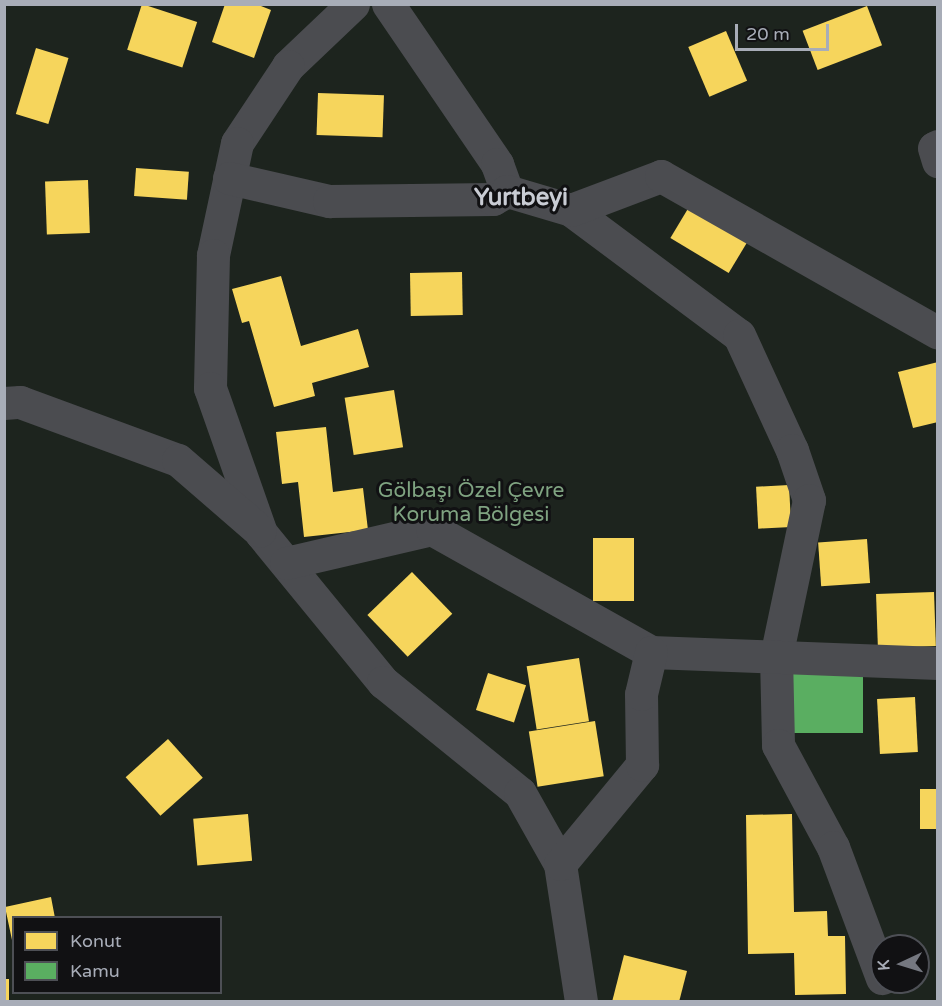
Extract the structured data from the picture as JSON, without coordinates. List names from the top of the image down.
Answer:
{
  "districts": ["Yurtbeyi"],
  "parks": ["Gölbaşı Özel Çevre Koruma Bölgesi"],
  "legend": ["Konut", "Kamu"],
  "scale_bar": "20 m",
  "north": "left"
}
